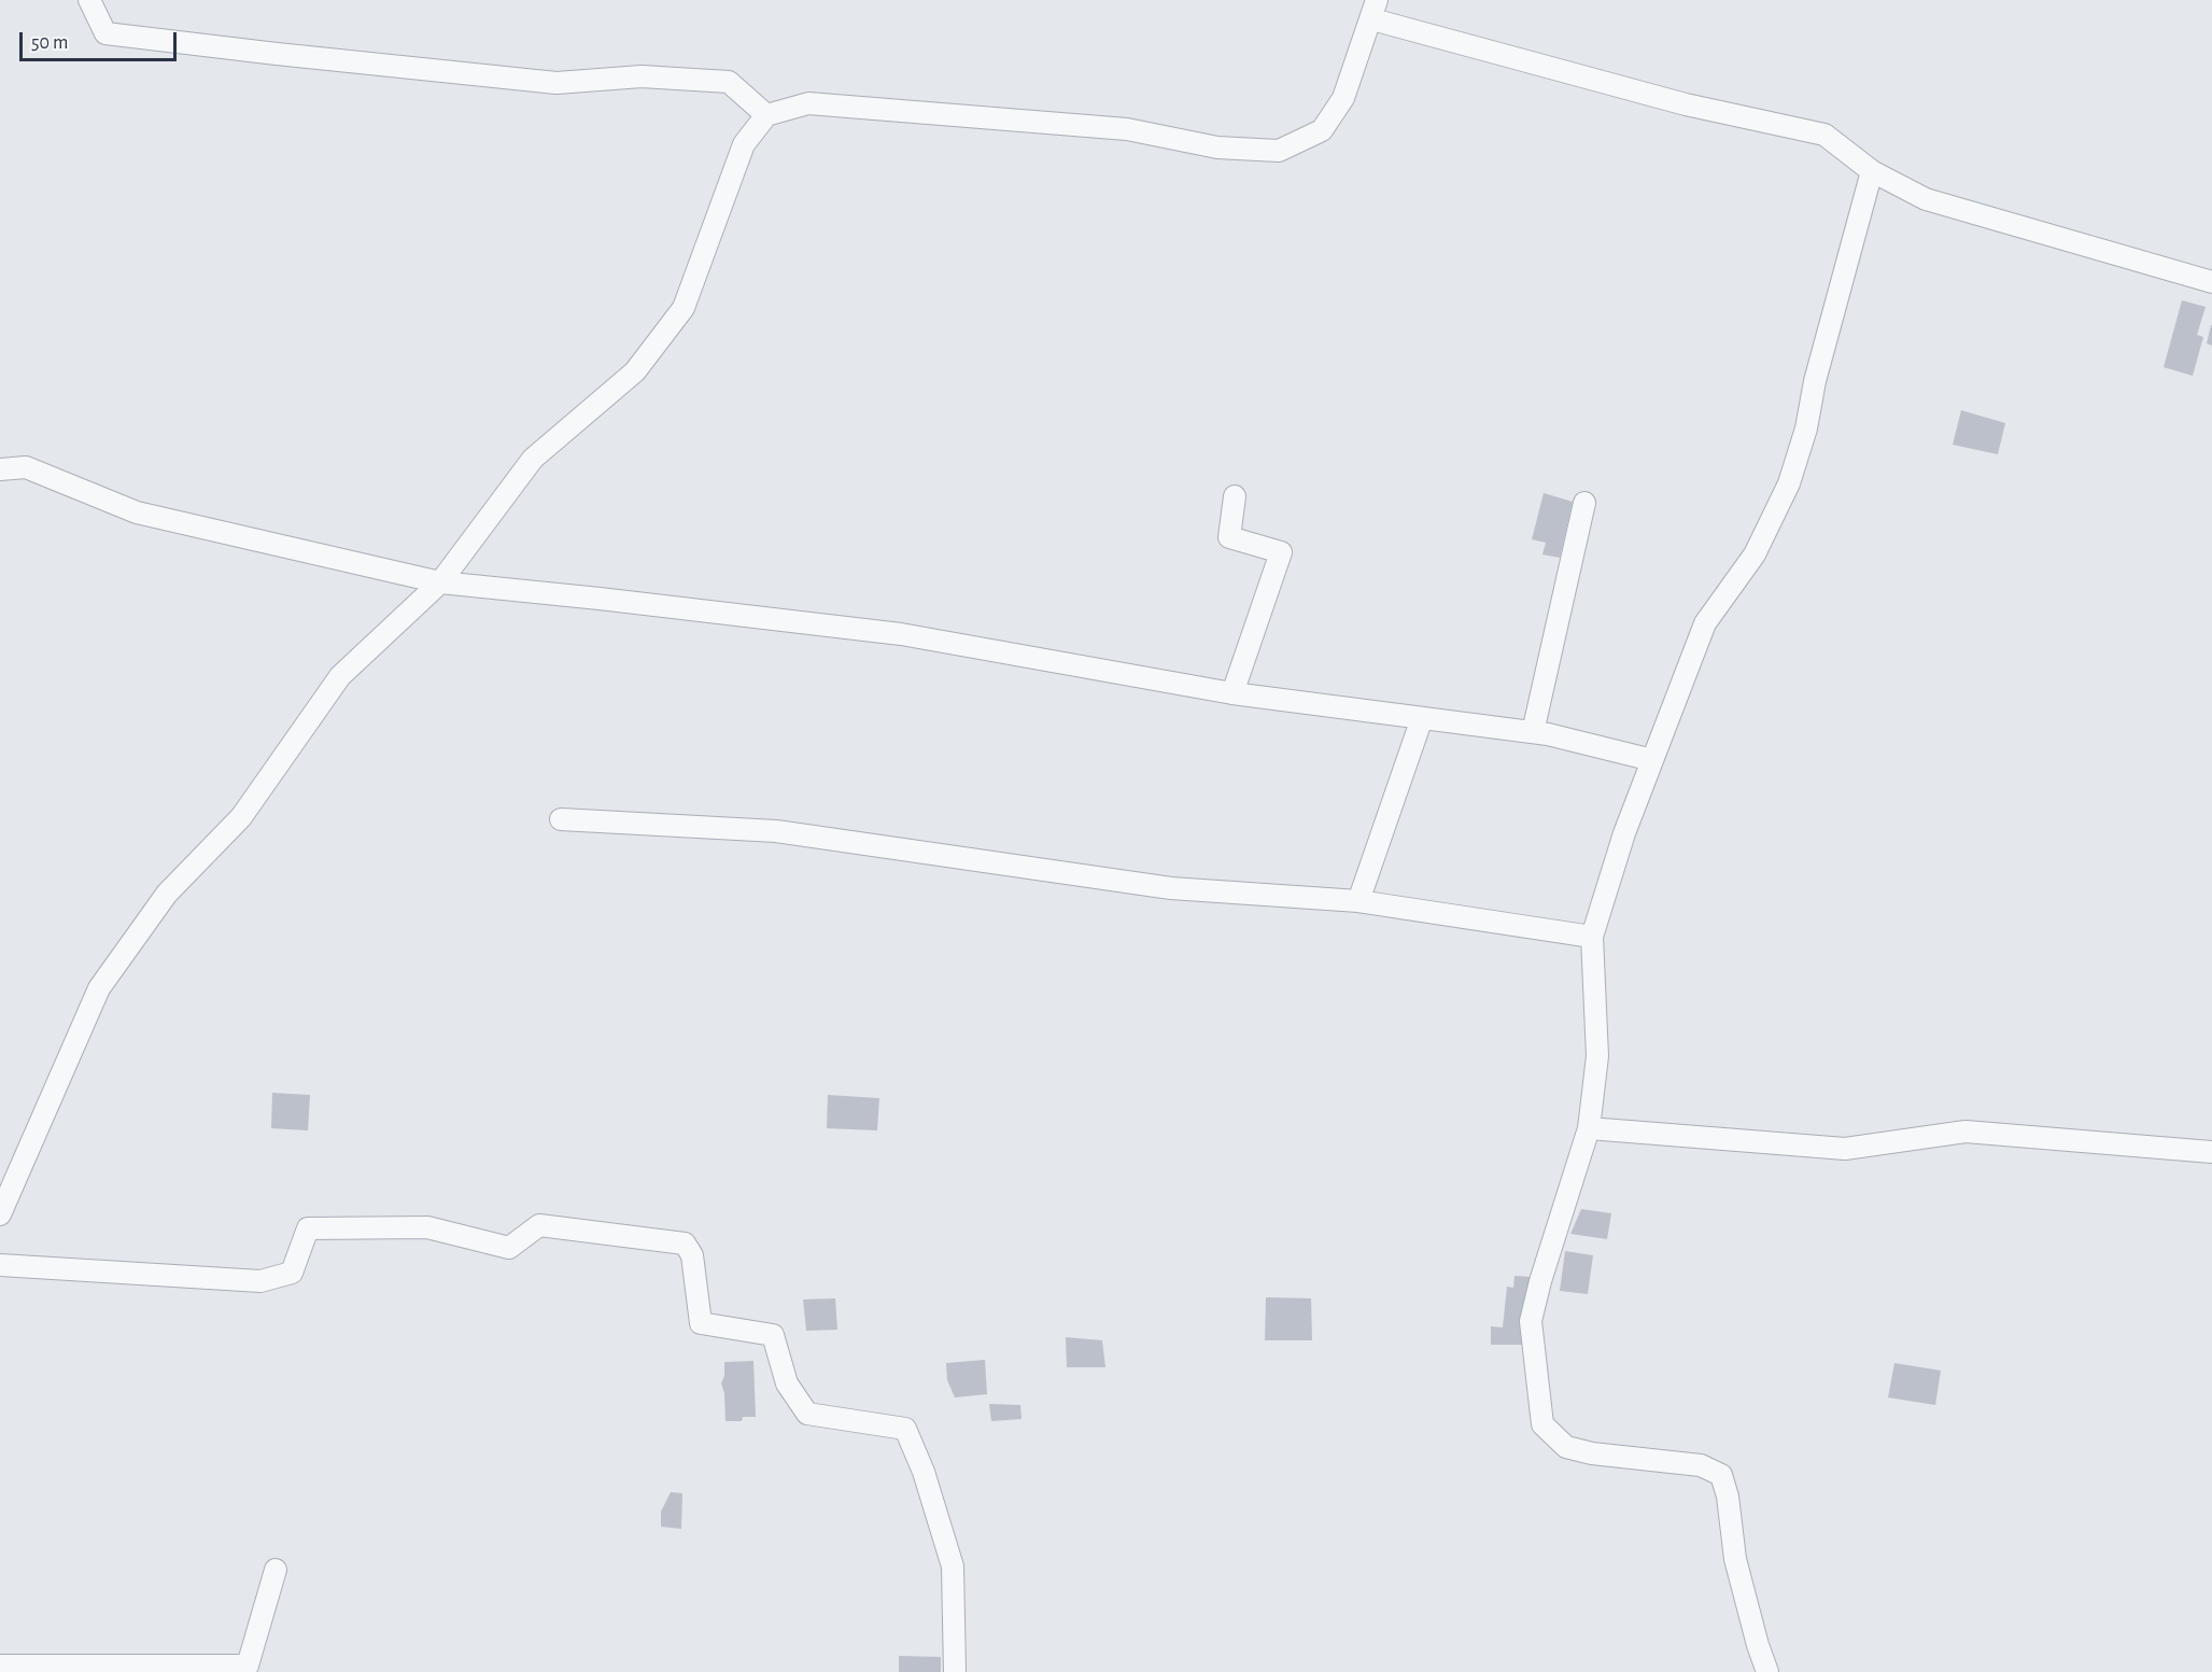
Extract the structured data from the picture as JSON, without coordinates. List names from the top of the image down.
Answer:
{
  "scale_bar": "50 m"
}
